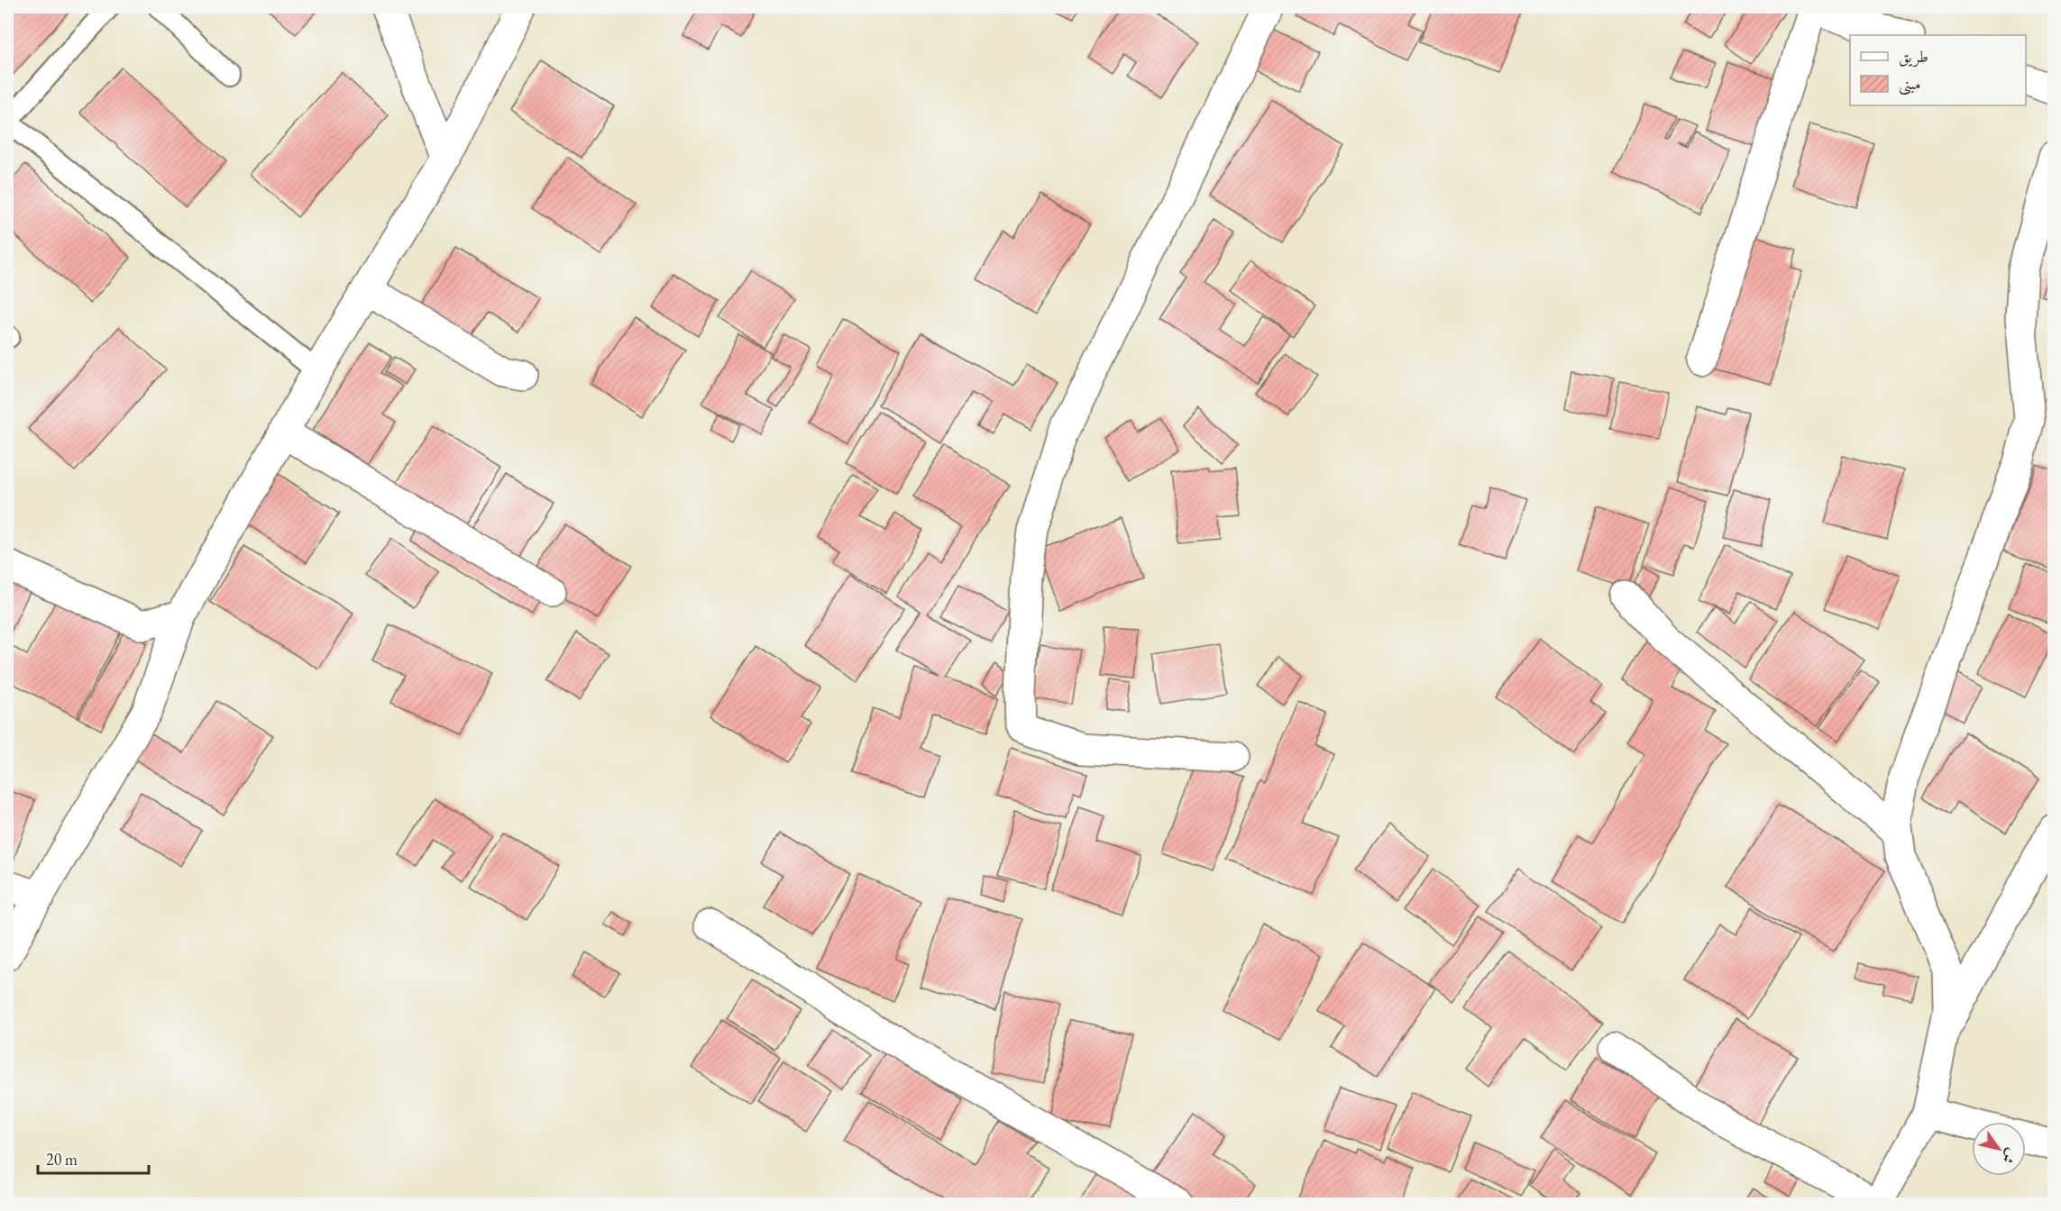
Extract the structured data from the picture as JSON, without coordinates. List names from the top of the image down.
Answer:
{
  "legend": ["طريق", "مبنى"],
  "scale_bar": "20 m",
  "north": "bottom right"
}
